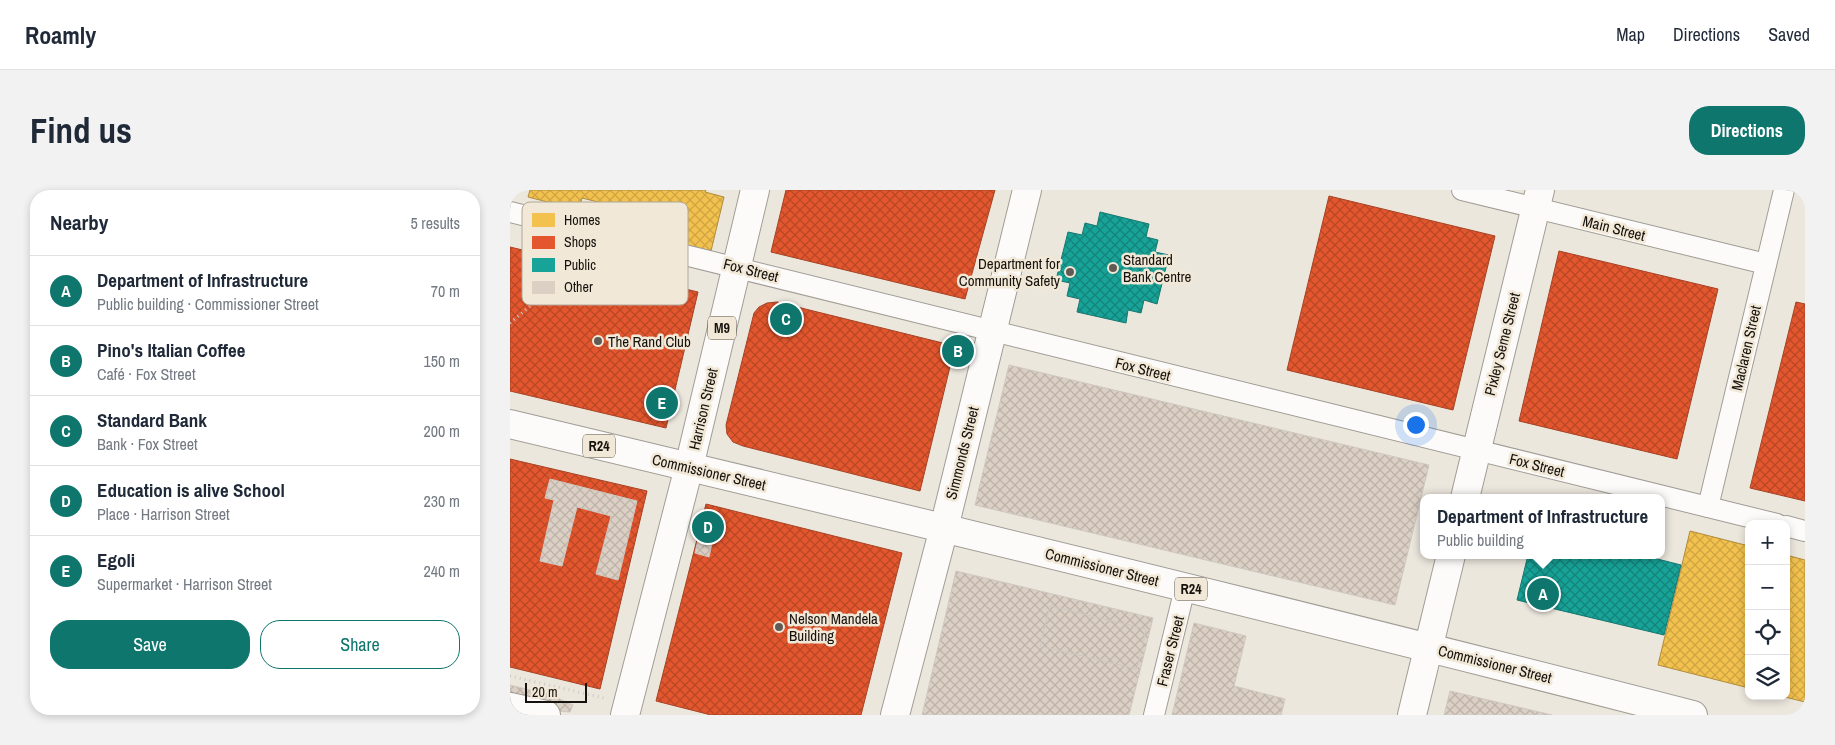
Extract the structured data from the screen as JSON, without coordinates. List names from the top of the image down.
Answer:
{
  "streets": {
    "main road": [
      "M9",
      "Pixley Seme Street",
      "Harrison Street",
      "R24",
      "Simmonds Street",
      "Commissioner Street"
    ],
    "street": [
      "Main Street",
      "Fox Street",
      "Maclaren Street",
      "Fraser Street"
    ]
  },
  "crossings": [
    ["Main Street", "Pixley Seme Street"],
    ["Main Street", "Maclaren Street"],
    ["Fox Street", "Pixley Seme Street"],
    ["Fox Street", "Maclaren Street"],
    ["Fox Street", "Harrison Street"],
    ["Fox Street", "Simmonds Street"],
    ["Harrison Street", "Commissioner Street"],
    ["Simmonds Street", "Commissioner Street"],
    ["Commissioner Street", "Fraser Street"]
  ],
  "places": [
    "Standard Bank Centre",
    "Department for Community Safety",
    "The Rand Club",
    "Nelson Mandela Building"
  ],
  "legend": [
    "Homes",
    "Shops",
    "Public",
    "Other"
  ],
  "scale_bar": "20 m",
  "page": {
    "header": "Roamly",
    "nav": ["Map", "Directions", "Saved"],
    "buttons": [
      "Directions",
      ["Save", "Share"]
    ],
    "title": "Find us",
    "heading": ["Nearby", "5 results"],
    "list": [
      {
        "mark": "A",
        "name": "Department of Infrastructure",
        "note": "Public building · Commissioner Street",
        "value": "70 m"
      },
      {
        "mark": "B",
        "name": "Pino's Italian Coffee",
        "note": "Café · Fox Street",
        "value": "150 m"
      },
      {
        "mark": "C",
        "name": "Standard Bank",
        "note": "Bank · Fox Street",
        "value": "200 m"
      },
      {
        "mark": "D",
        "name": "Education is alive School",
        "note": "Place · Harrison Street",
        "value": "230 m"
      },
      {
        "mark": "E",
        "name": "Egoli",
        "note": "Supermarket · Harrison Street",
        "value": "240 m"
      }
    ],
    "pins": [
      "C",
      "B",
      "E",
      "D",
      "A"
    ],
    "popup": ["Department of Infrastructure", "Public building"],
    "map_buttons": ["+", "−"],
    "scale": "20 m"
  }
}
